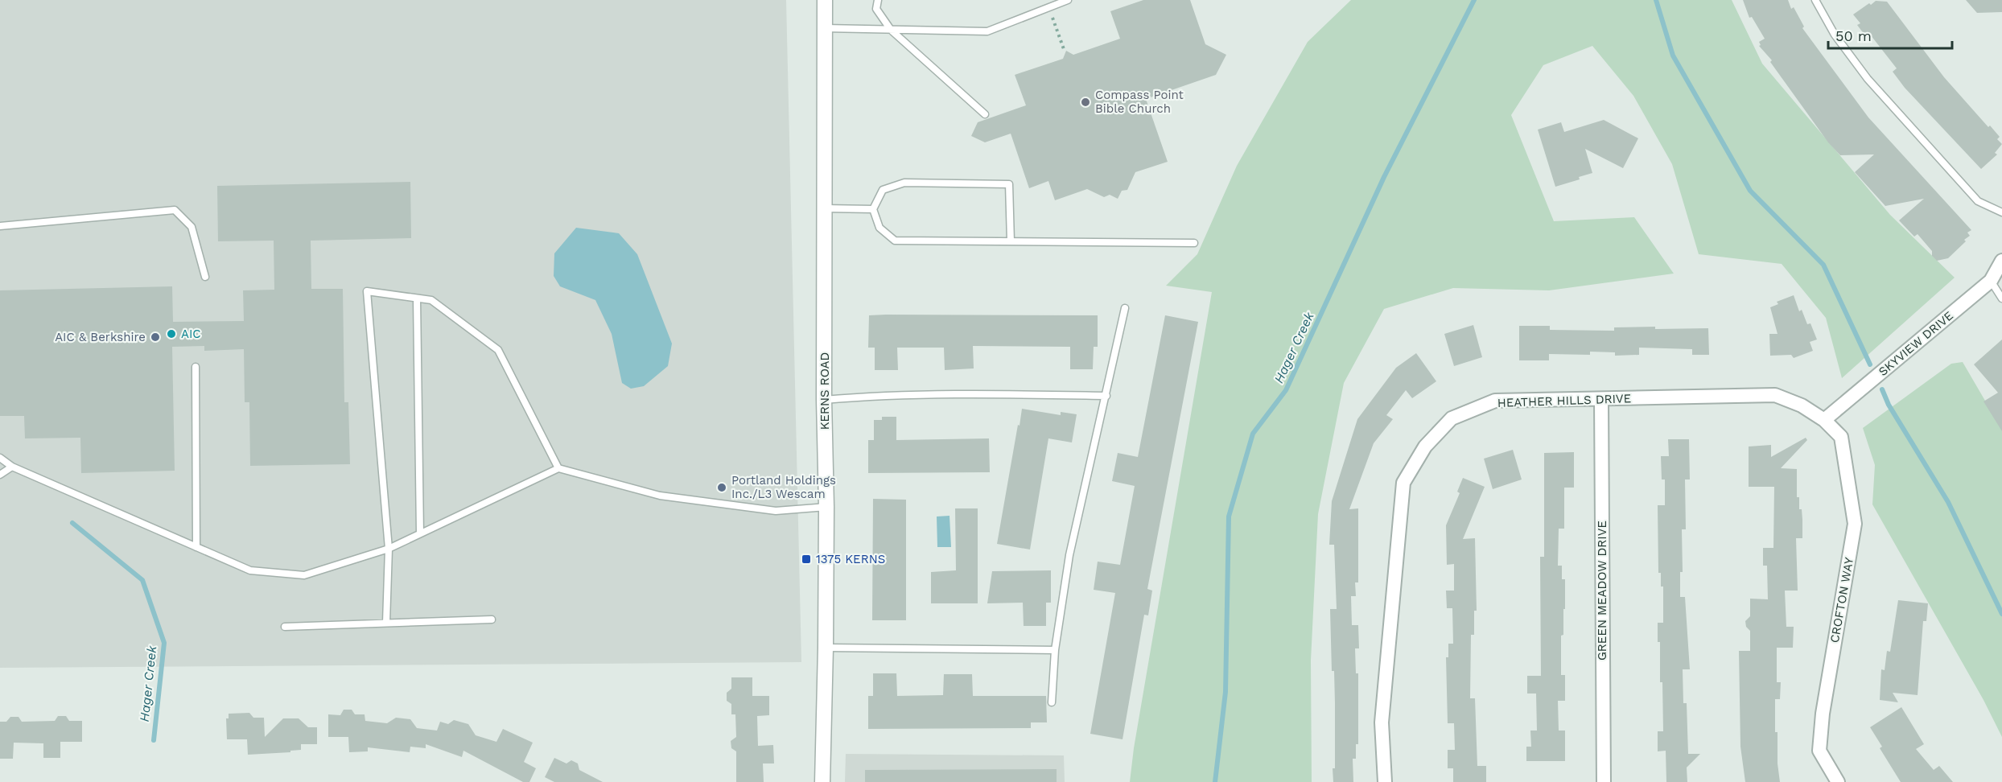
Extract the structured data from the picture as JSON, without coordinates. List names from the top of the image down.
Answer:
{
  "streets": {
    "street": [
      "SKYVIEW DRIVE",
      "KERNS ROAD",
      "HEATHER HILLS DRIVE",
      "GREEN MEADOW DRIVE",
      "CROFTON WAY"
    ]
  },
  "crossings": [
    ["SKYVIEW DRIVE", "HEATHER HILLS DRIVE"],
    ["SKYVIEW DRIVE", "CROFTON WAY"],
    ["HEATHER HILLS DRIVE", "GREEN MEADOW DRIVE"],
    ["HEATHER HILLS DRIVE", "CROFTON WAY"]
  ],
  "water": ["Hager Creek"],
  "places": {
    "other": [
      "Compass Point Bible Church",
      "AIC",
      "AIC & Berkshire",
      "Portland Holdings Inc./L3 Wescam"
    ],
    "transit": ["1375 KERNS"]
  },
  "scale_bar": "50 m"
}
